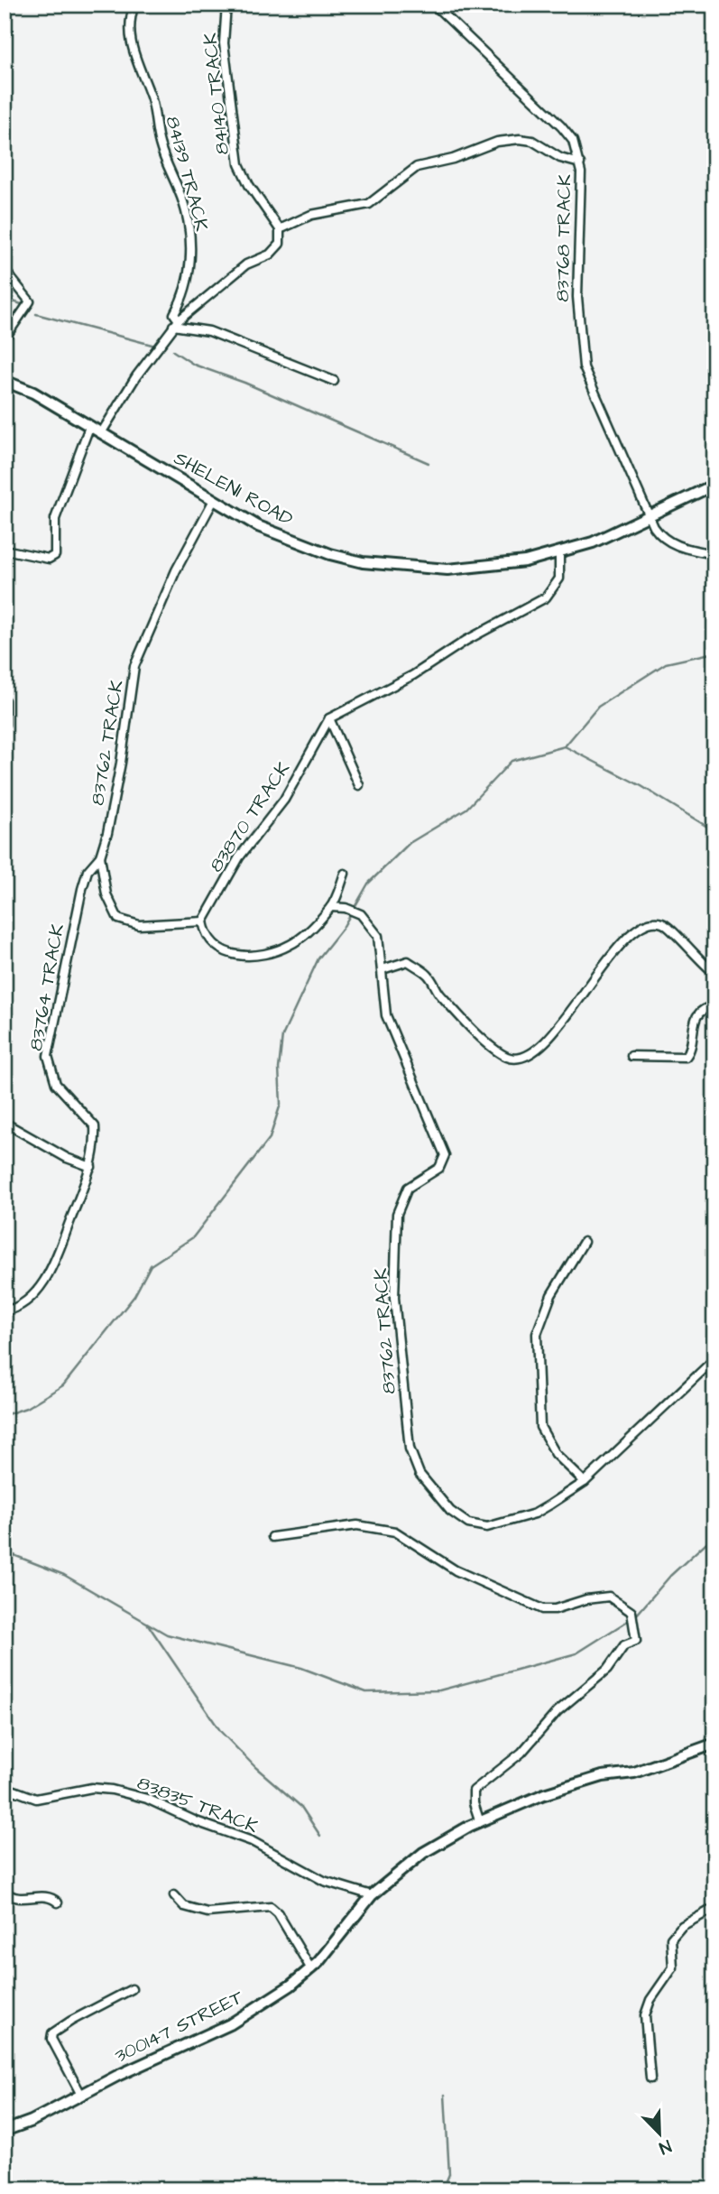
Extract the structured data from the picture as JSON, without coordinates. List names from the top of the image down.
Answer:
{
  "streets": {
    "street": [
      "84140 TRACK",
      "84139 TRACK",
      "83768 TRACK",
      "SHELENI ROAD",
      "83762 TRACK",
      "83870 TRACK",
      "83764 TRACK",
      "83835 TRACK",
      "300147 STREET"
    ]
  },
  "crossings": [
    ["83768 TRACK", "SHELENI ROAD"],
    ["SHELENI ROAD", "83762 TRACK"],
    ["83762 TRACK", "83870 TRACK"],
    ["83762 TRACK", "83764 TRACK"],
    ["83835 TRACK", "300147 STREET"]
  ],
  "north": "bottom right"
}
